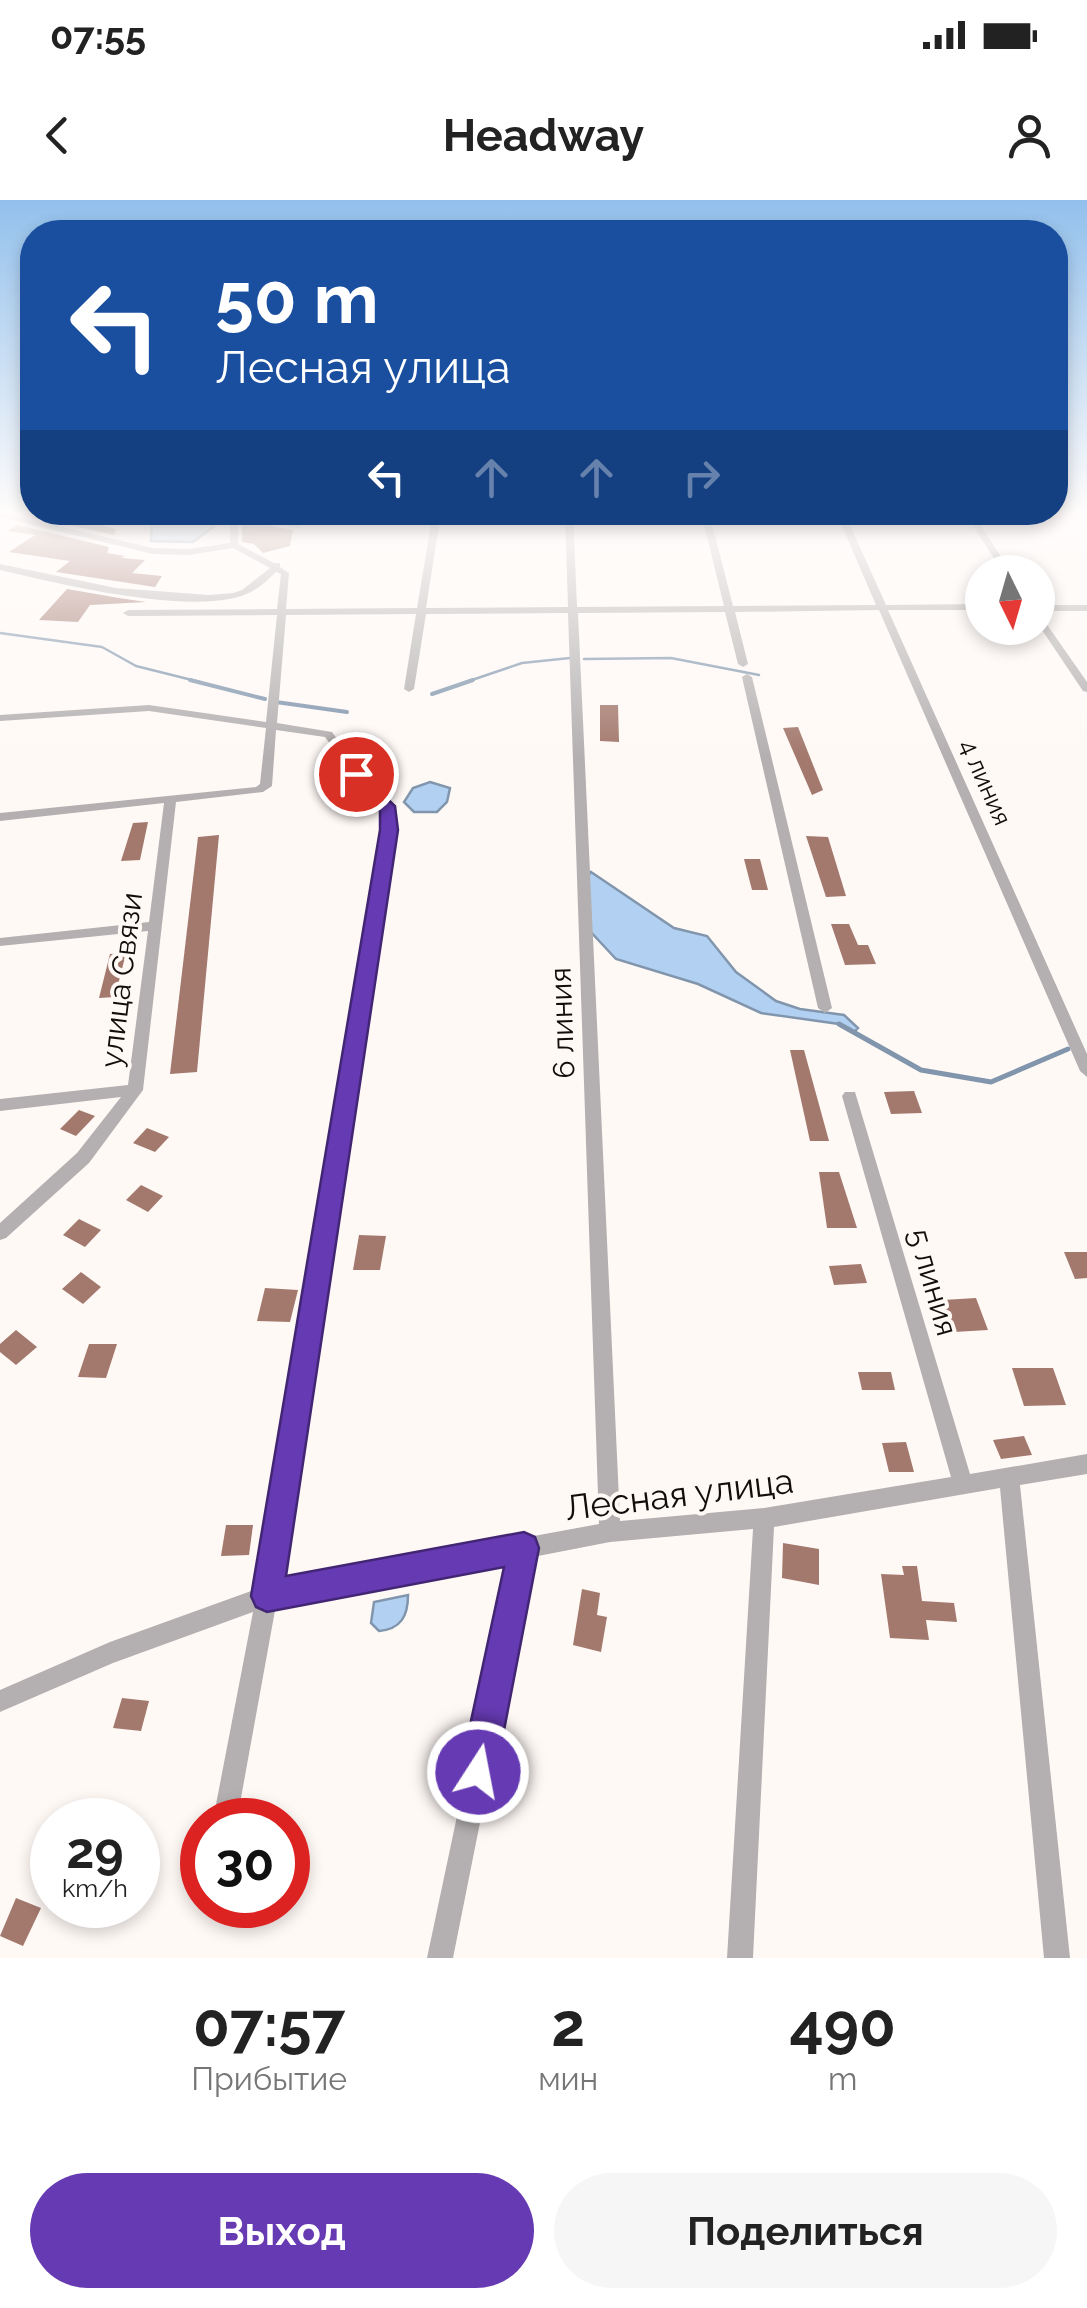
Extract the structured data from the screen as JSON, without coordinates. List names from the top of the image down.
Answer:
{
  "streets": {
    "street": [
      "4 линия",
      "улица Связи",
      "6 линия",
      "5 линия",
      "Лесная улица"
    ]
  },
  "crossings": [
    ["6 линия", "Лесная улица"],
    ["5 линия", "Лесная улица"]
  ],
  "north": "bottom",
  "page": {
    "status": "07:55",
    "header": "Headway",
    "turn": ["50 m", "Лесная улица"],
    "speed": "29 km/h",
    "limit": "30",
    "eta": [
      "07:57",
      "Прибытие",
      "2",
      "мин",
      "490",
      "m"
    ],
    "buttons": ["Выход", "Поделиться"]
  }
}
